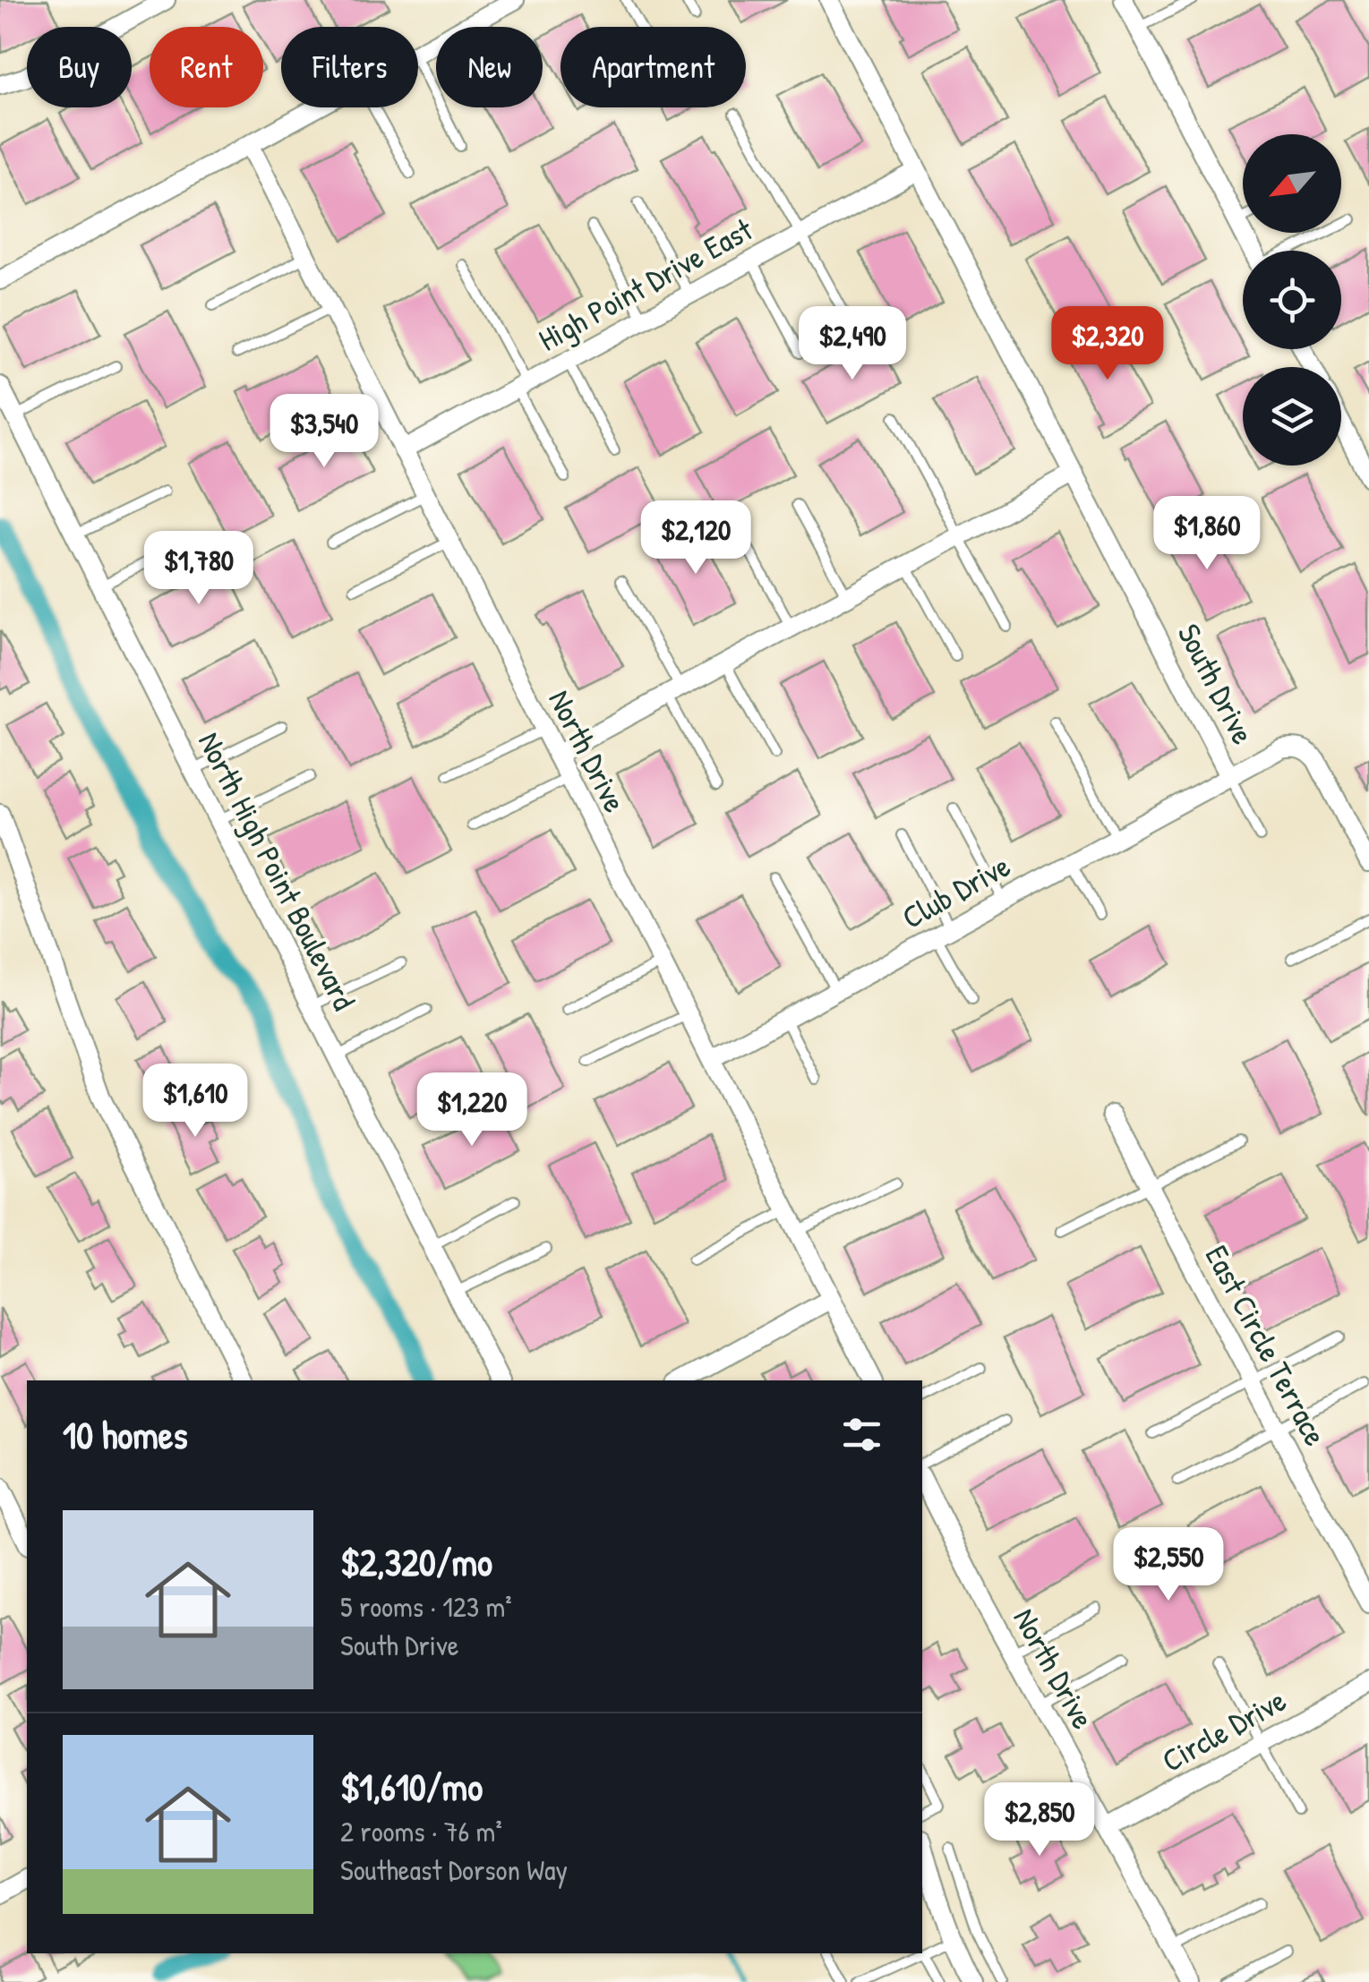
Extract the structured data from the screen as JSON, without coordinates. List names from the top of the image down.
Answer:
{
  "streets": {
    "street": [
      "High Point Drive East",
      "South Drive",
      "North Drive",
      "North High Point Boulevard",
      "Club Drive",
      "East Circle Terrace",
      "Circle Drive"
    ]
  },
  "crossings": [
    ["High Point Drive East", "South Drive"],
    ["High Point Drive East", "North Drive"],
    ["South Drive", "Club Drive"],
    ["North Drive", "Club Drive"],
    ["North Drive", "Circle Drive"]
  ],
  "north": "bottom left",
  "page": {
    "chip": [
      "Buy",
      "Rent",
      "Filters",
      "New",
      "Apartment"
    ],
    "price": [
      "$2,490",
      "$2,320",
      "$3,540",
      "$1,860",
      "$2,120",
      "$1,780",
      "$1,610",
      "$1,220",
      "$2,550",
      "$2,850"
    ],
    "heading": "10 homes",
    "list": [
      {
        "name": "$2,320/mo",
        "note": "5 rooms · 123 m² · South Drive"
      },
      {
        "name": "$1,610/mo",
        "note": "2 rooms · 76 m² · Southeast Dorson Way"
      }
    ]
  }
}
